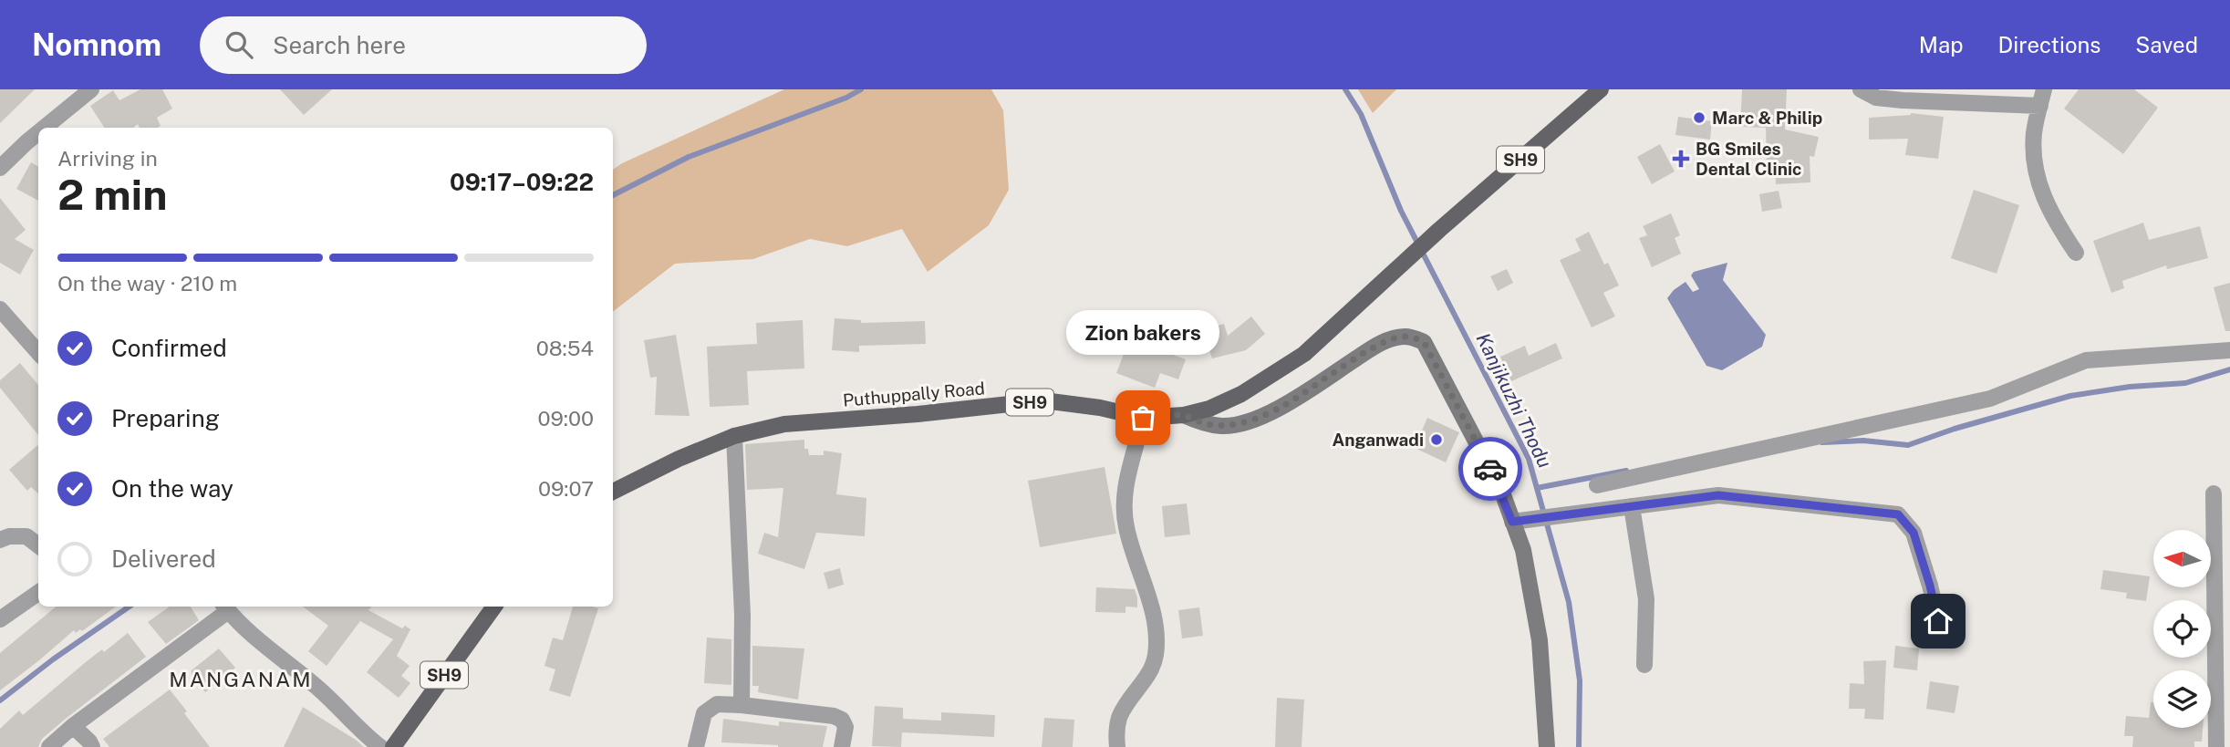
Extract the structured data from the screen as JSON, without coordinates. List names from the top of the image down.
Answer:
{
  "streets": {
    "main road": ["SH9", "Puthuppally Road"]
  },
  "districts": ["MANGANAM"],
  "water": ["Kanjikuzhi Thodu"],
  "places": {
    "other": ["Marc & Philip", "Zion bakers", "Anganwadi"],
    "health": ["BG Smiles Dental Clinic"]
  },
  "north": "left",
  "page": {
    "header": "Nomnom",
    "search": "Search here",
    "nav": ["Map", "Directions", "Saved"],
    "heading": ["2 min", "Arriving in", "09:17–09:22"],
    "bar": "On the way · 210 m",
    "bubble": "Zion bakers",
    "list": [
      ["Confirmed", "08:54"],
      ["Preparing", "09:00"],
      ["On the way", "09:07"],
      "Delivered"
    ]
  }
}
